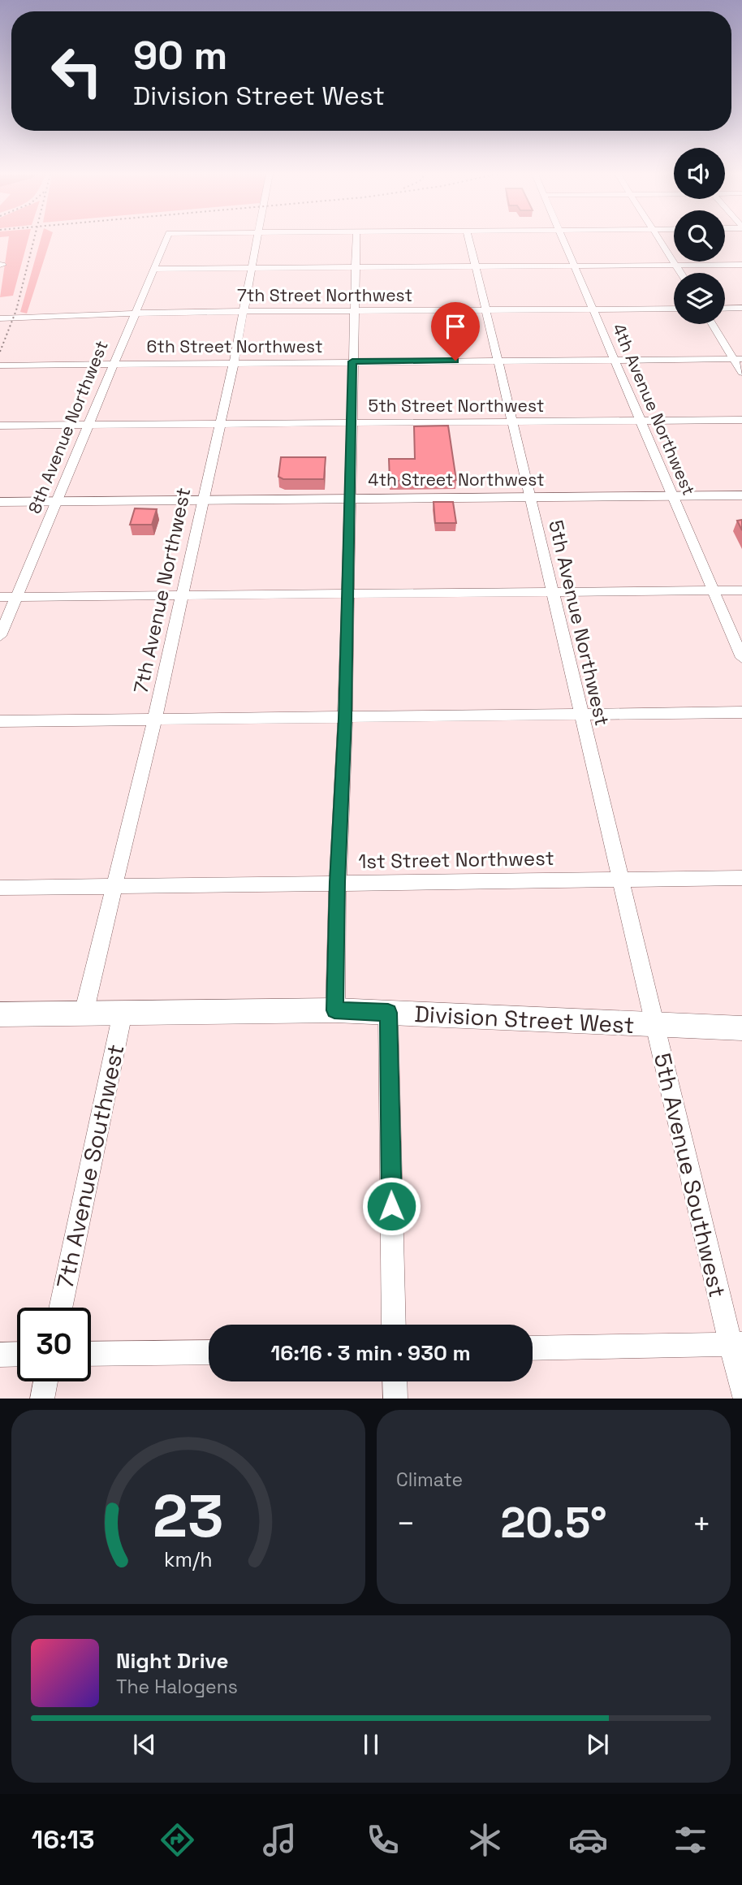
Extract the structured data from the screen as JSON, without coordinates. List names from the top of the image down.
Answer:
{
  "streets": {
    "main road": ["4th Street Northwest", "Division Street West"],
    "street": [
      "7th Street Northwest",
      "6th Street Northwest",
      "5th Street Northwest",
      "4th Avenue Northwest",
      "8th Avenue Northwest",
      "7th Avenue Northwest",
      "5th Avenue Northwest",
      "1st Street Northwest",
      "7th Avenue Southwest",
      "5th Avenue Southwest"
    ]
  },
  "crossings": [
    ["7th Street Northwest", "4th Avenue Northwest"],
    ["7th Street Northwest", "8th Avenue Northwest"],
    ["7th Street Northwest", "7th Avenue Northwest"],
    ["7th Street Northwest", "5th Avenue Northwest"],
    ["6th Street Northwest", "4th Avenue Northwest"],
    ["6th Street Northwest", "8th Avenue Northwest"],
    ["6th Street Northwest", "7th Avenue Northwest"],
    ["6th Street Northwest", "5th Avenue Northwest"],
    ["5th Street Northwest", "4th Avenue Northwest"],
    ["5th Street Northwest", "8th Avenue Northwest"],
    ["5th Street Northwest", "7th Avenue Northwest"],
    ["5th Street Northwest", "5th Avenue Northwest"],
    ["4th Avenue Northwest", "4th Street Northwest"],
    ["8th Avenue Northwest", "4th Street Northwest"],
    ["4th Street Northwest", "7th Avenue Northwest"],
    ["4th Street Northwest", "5th Avenue Northwest"],
    ["7th Avenue Northwest", "1st Street Northwest"],
    ["7th Avenue Northwest", "Division Street West"],
    ["5th Avenue Northwest", "1st Street Northwest"],
    ["5th Avenue Northwest", "Division Street West"],
    ["5th Avenue Northwest", "5th Avenue Southwest"],
    ["Division Street West", "7th Avenue Southwest"],
    ["Division Street West", "5th Avenue Southwest"]
  ],
  "page": {
    "turn": ["90 m", "Division Street West"],
    "limit": "30",
    "trip": "16:16 · 3 min · 930 m",
    "tile": "Climate",
    "heat": ["−", "20.5°", "+"],
    "song": ["Night Drive", "The Halogens"],
    "tabs": "16:13",
    "gauge": ["23", "km/h"]
  }
}
